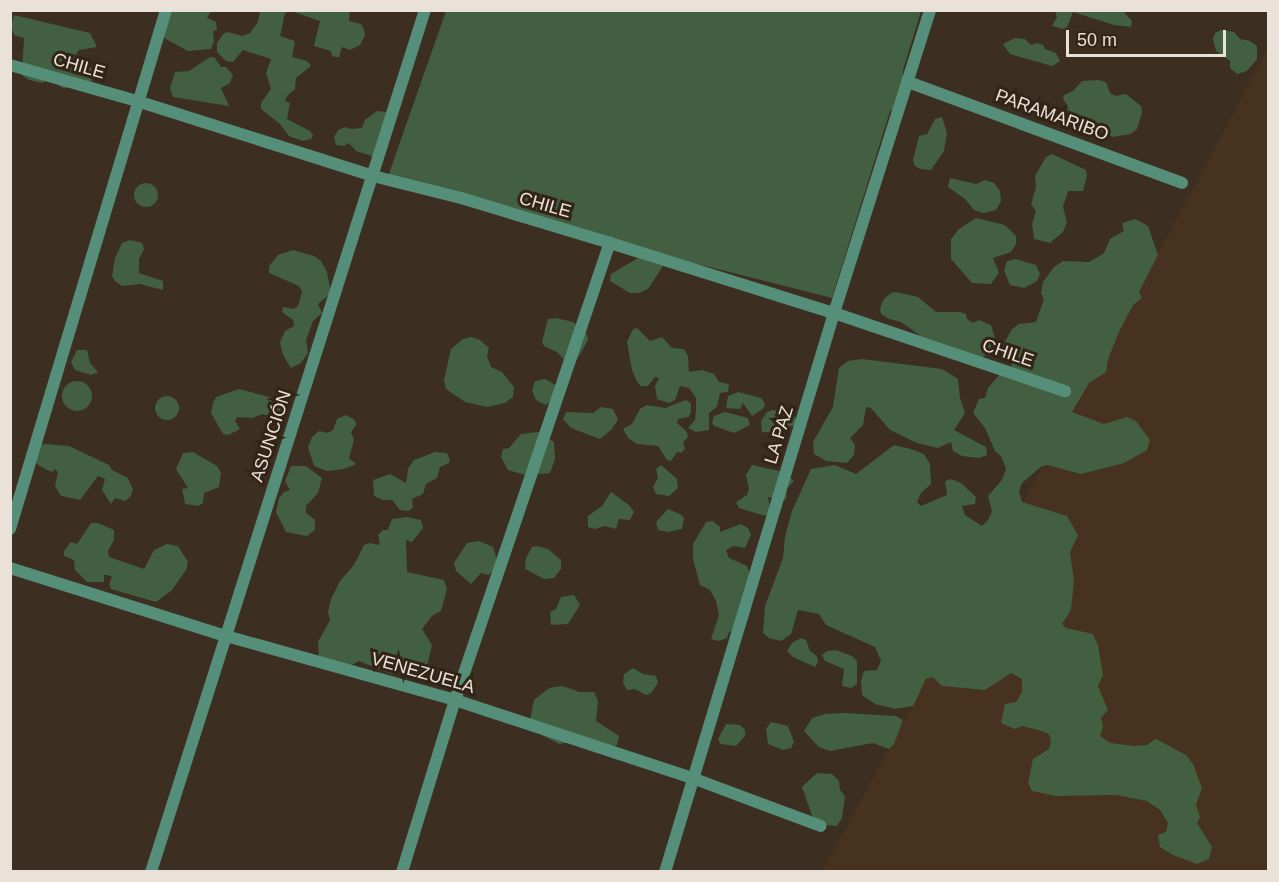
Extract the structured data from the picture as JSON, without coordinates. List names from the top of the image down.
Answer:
{
  "streets": {
    "street": [
      "CHILE",
      "PARAMARIBO",
      "LA PAZ",
      "ASUNCIÓN",
      "VENEZUELA"
    ]
  },
  "crossings": [
    ["CHILE", "LA PAZ"],
    ["CHILE", "ASUNCIÓN"],
    ["PARAMARIBO", "LA PAZ"],
    ["LA PAZ", "VENEZUELA"],
    ["ASUNCIÓN", "VENEZUELA"]
  ],
  "scale_bar": "50 m"
}
